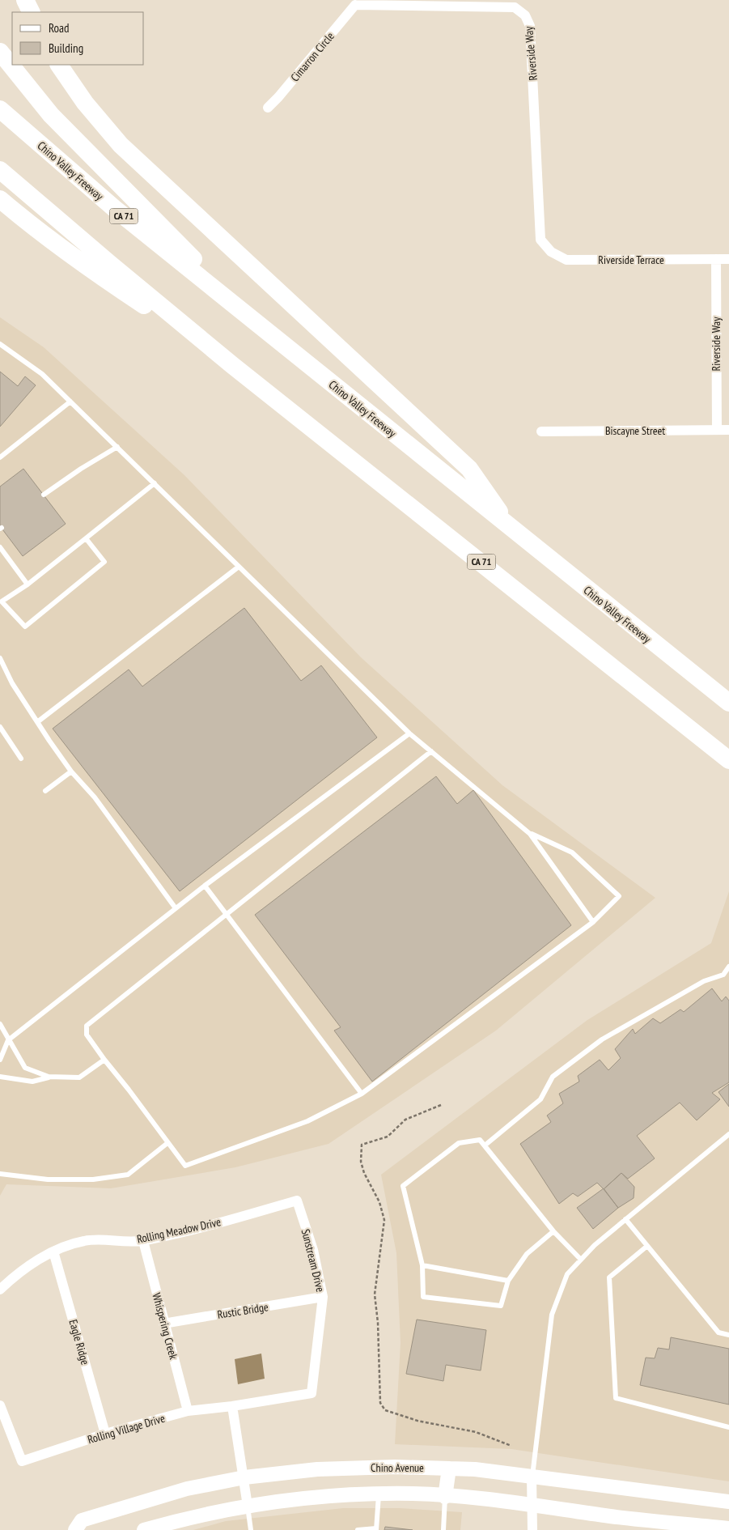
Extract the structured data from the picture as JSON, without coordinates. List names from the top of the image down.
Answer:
{
  "streets": {
    "highway": ["Chino Valley Freeway", "CA 71"],
    "main road": ["Chino Avenue"],
    "street": [
      "Riverside Way",
      "Cimarron Circle",
      "Riverside Terrace",
      "Biscayne Street",
      "Rolling Meadow Drive",
      "Sunstream Drive",
      "Rustic Bridge",
      "Whispering Creek",
      "Eagle Ridge",
      "Rolling Village Drive"
    ]
  },
  "crossings": [
    ["Riverside Way", "Cimarron Circle"],
    ["Riverside Way", "Riverside Terrace"],
    ["Riverside Way", "Biscayne Street"],
    ["Rolling Meadow Drive", "Sunstream Drive"],
    ["Rolling Meadow Drive", "Whispering Creek"],
    ["Rolling Meadow Drive", "Eagle Ridge"],
    ["Sunstream Drive", "Rustic Bridge"],
    ["Sunstream Drive", "Rolling Village Drive"],
    ["Rustic Bridge", "Whispering Creek"],
    ["Whispering Creek", "Rolling Village Drive"],
    ["Eagle Ridge", "Rolling Village Drive"]
  ],
  "legend": ["Road", "Building"]
}
